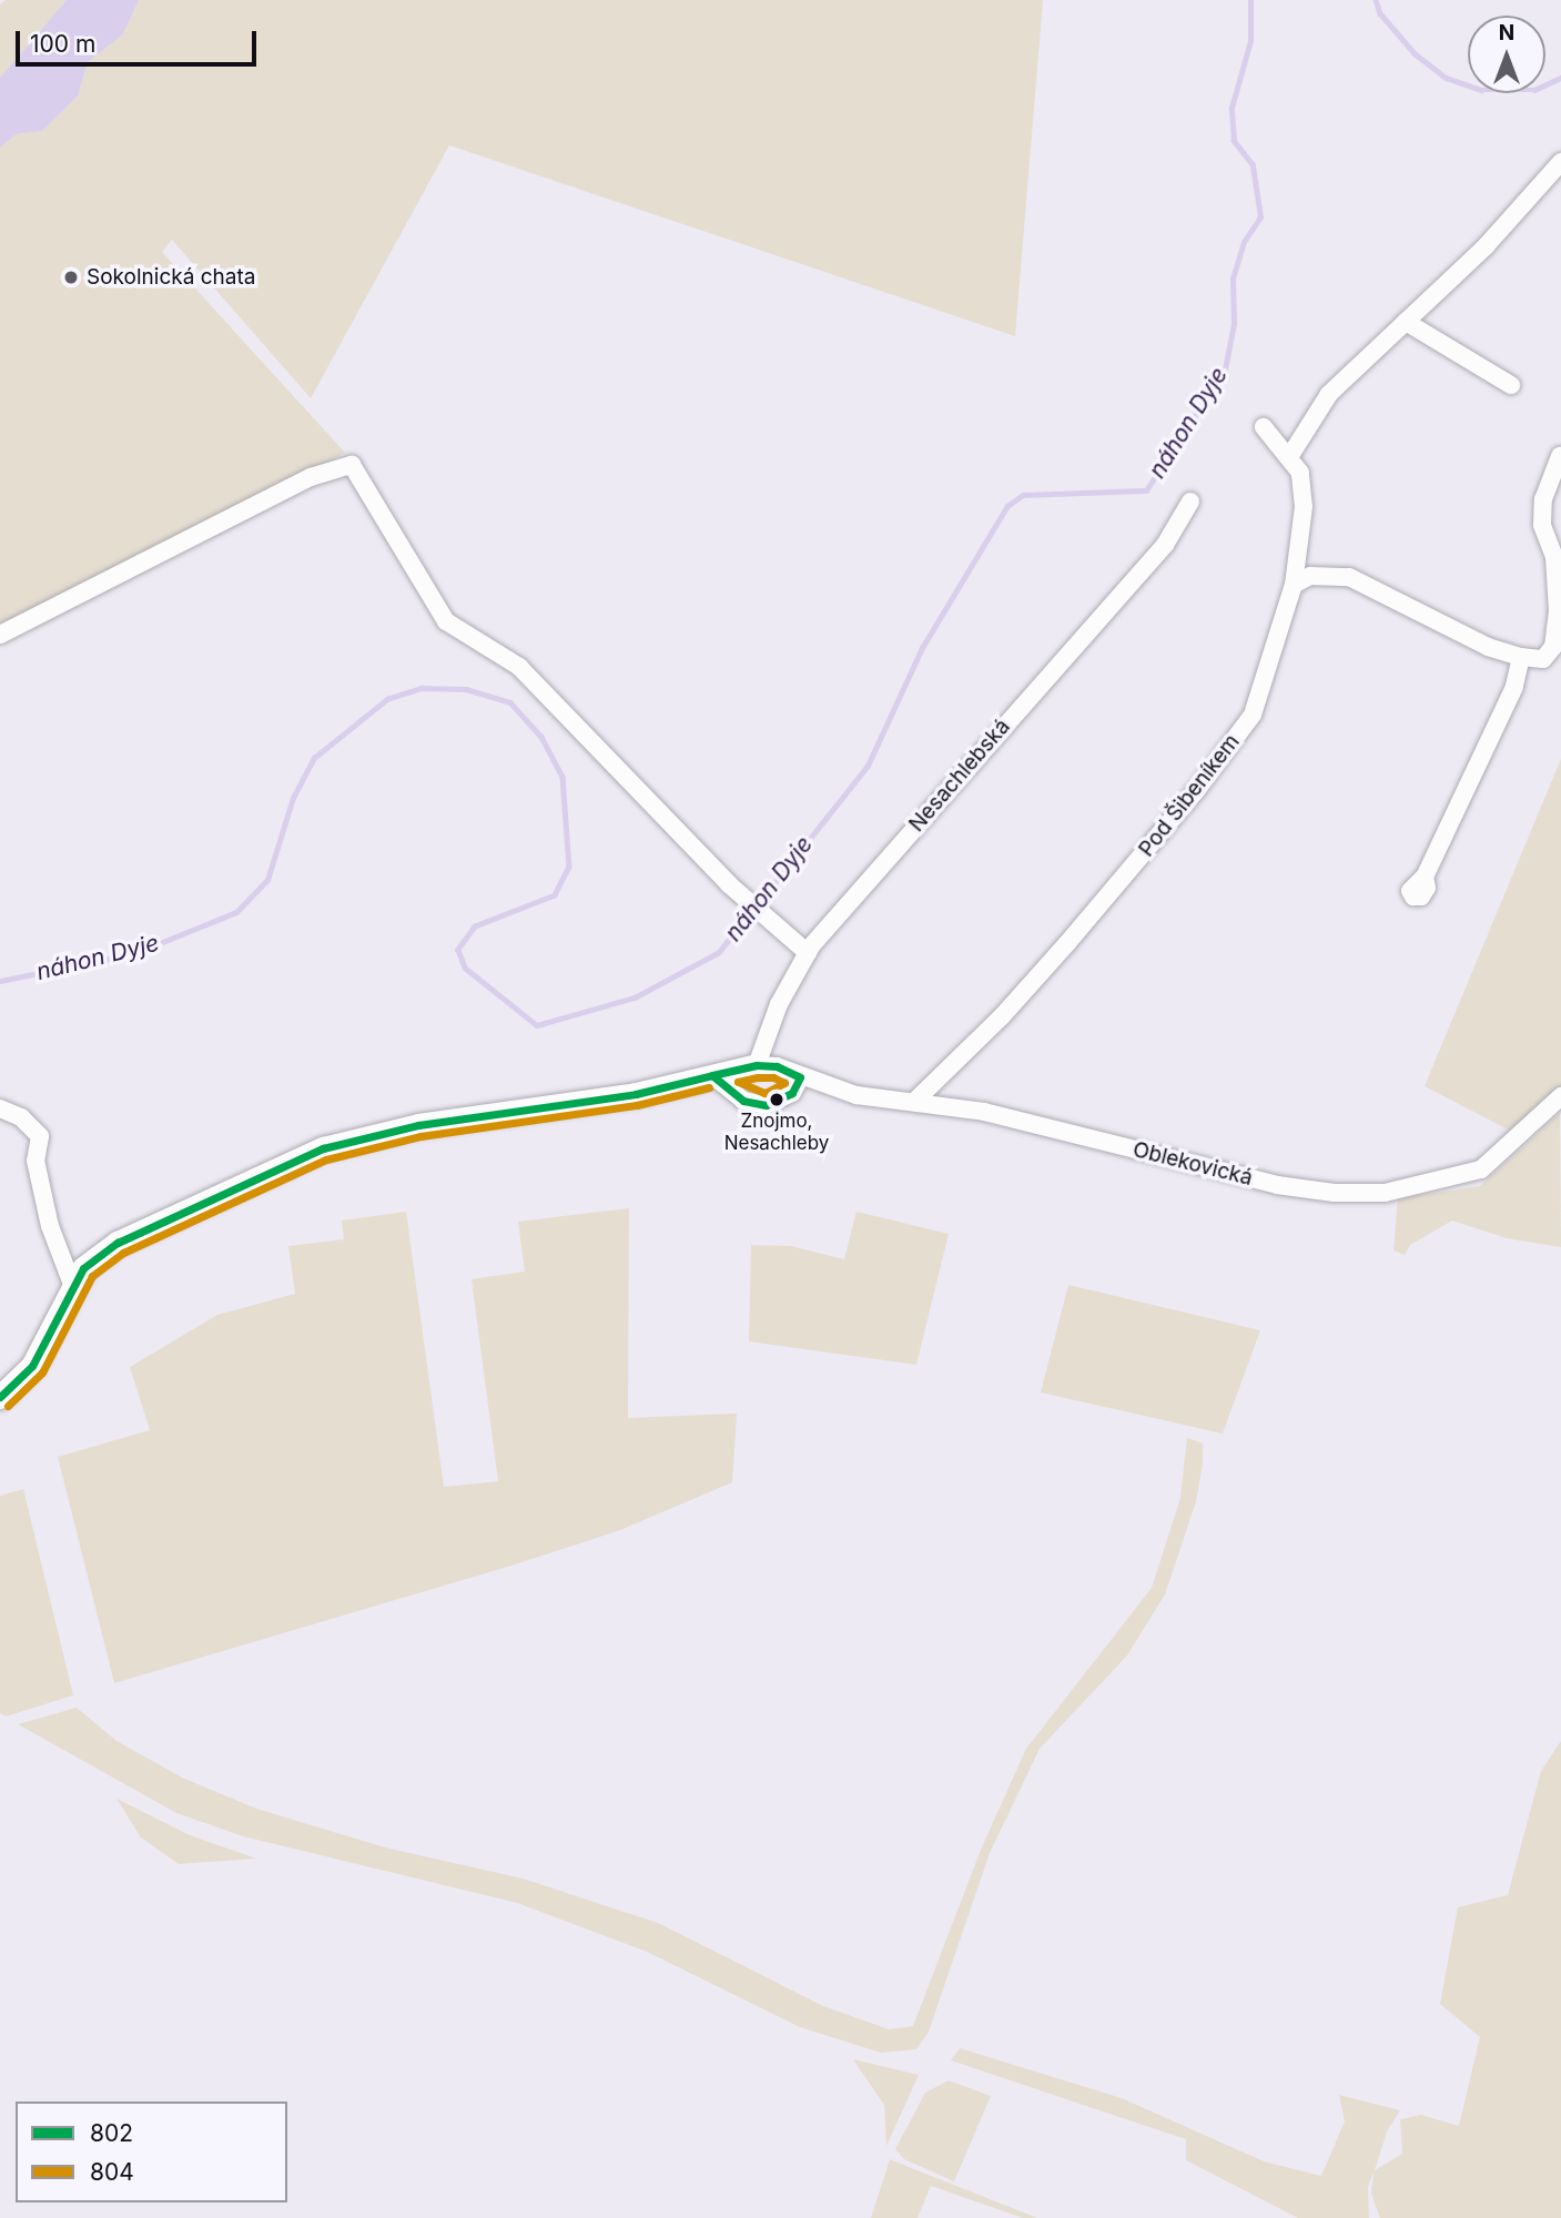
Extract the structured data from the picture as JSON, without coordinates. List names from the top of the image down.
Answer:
{
  "streets": {
    "street": ["Nesachlebská", "Pod Šibeníkem", "Oblekovická"]
  },
  "crossings": [
    ["Nesachlebská", "Oblekovická"],
    ["Pod Šibeníkem", "Oblekovická"]
  ],
  "water": ["náhon Dyje"],
  "places": ["Sokolnická chata", "Znojmo, Nesachleby"],
  "lines": ["transit line 802", "transit line 804"],
  "legend": ["802", "804"],
  "scale_bar": "100 m",
  "north": "top"
}
